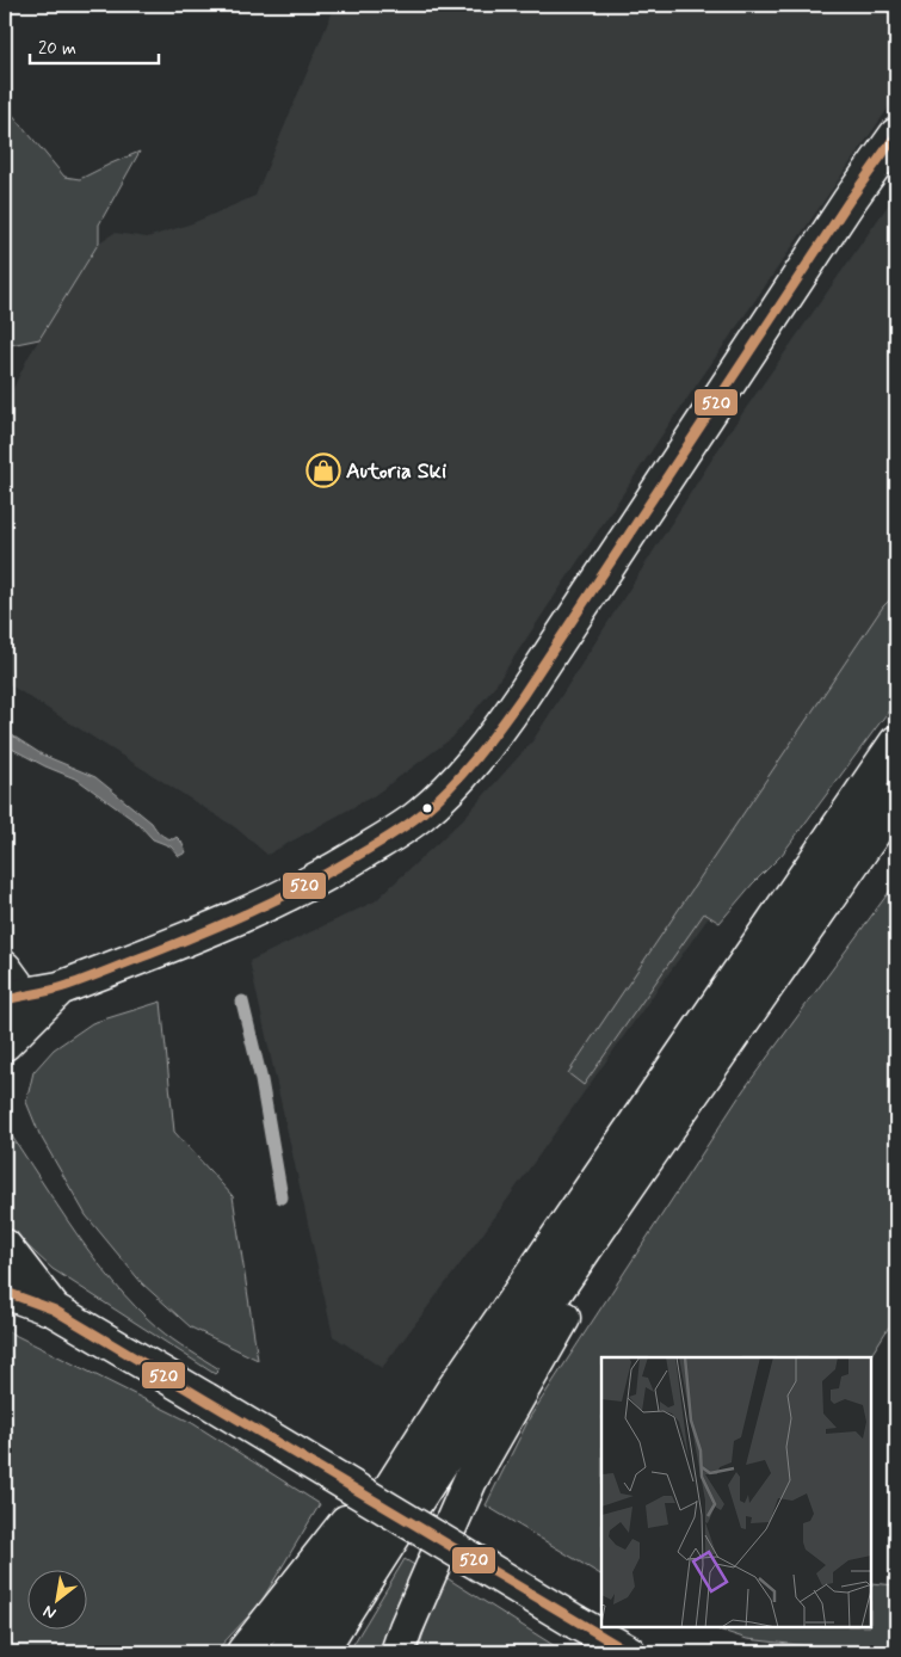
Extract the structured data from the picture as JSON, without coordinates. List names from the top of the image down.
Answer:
{
  "places": {
    "shop": ["Autoria Ski"]
  },
  "lines": ["transit line 520"],
  "scale_bar": "20 m",
  "north": "bottom left"
}
